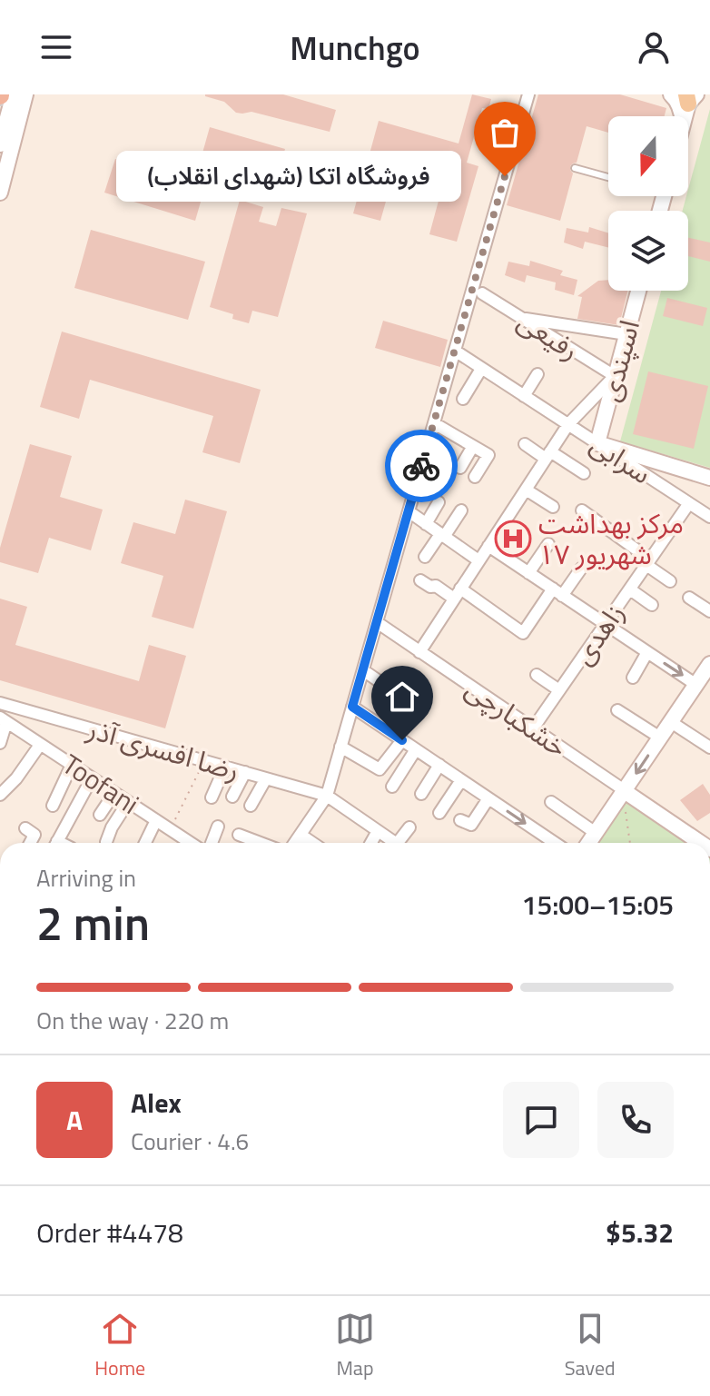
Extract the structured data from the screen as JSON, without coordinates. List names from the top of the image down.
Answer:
{
  "streets": {
    "main road": ["اسپندی", "خشکبارچی"],
    "street": [
      "رفیعی",
      "سرابی",
      "زاهدی",
      "رضا افسری آذر",
      "Toofani"
    ]
  },
  "crossings": [
    ["رفیعی", "اسپندی"],
    ["اسپندی", "سرابی"],
    ["سرابی", "زاهدی"],
    ["زاهدی", "خشکبارچی"]
  ],
  "places": {
    "other": ["فروشگاه اتکا (شهدای انقلاب)"],
    "hospital": ["مرکز بهداشت ۱۷ شهریور"]
  },
  "north": "bottom",
  "page": {
    "header": "Munchgo",
    "bubble": "فروشگاه اتکا (شهدای انقلاب)",
    "heading": ["2 min", "Arriving in", "15:00–15:05"],
    "panel": [
      "Alex",
      "Courier · 4.6",
      "Order #4478",
      "$5.32"
    ],
    "bar": "On the way · 220 m",
    "round": "A",
    "tabs": ["Home", "Map", "Saved"]
  }
}
